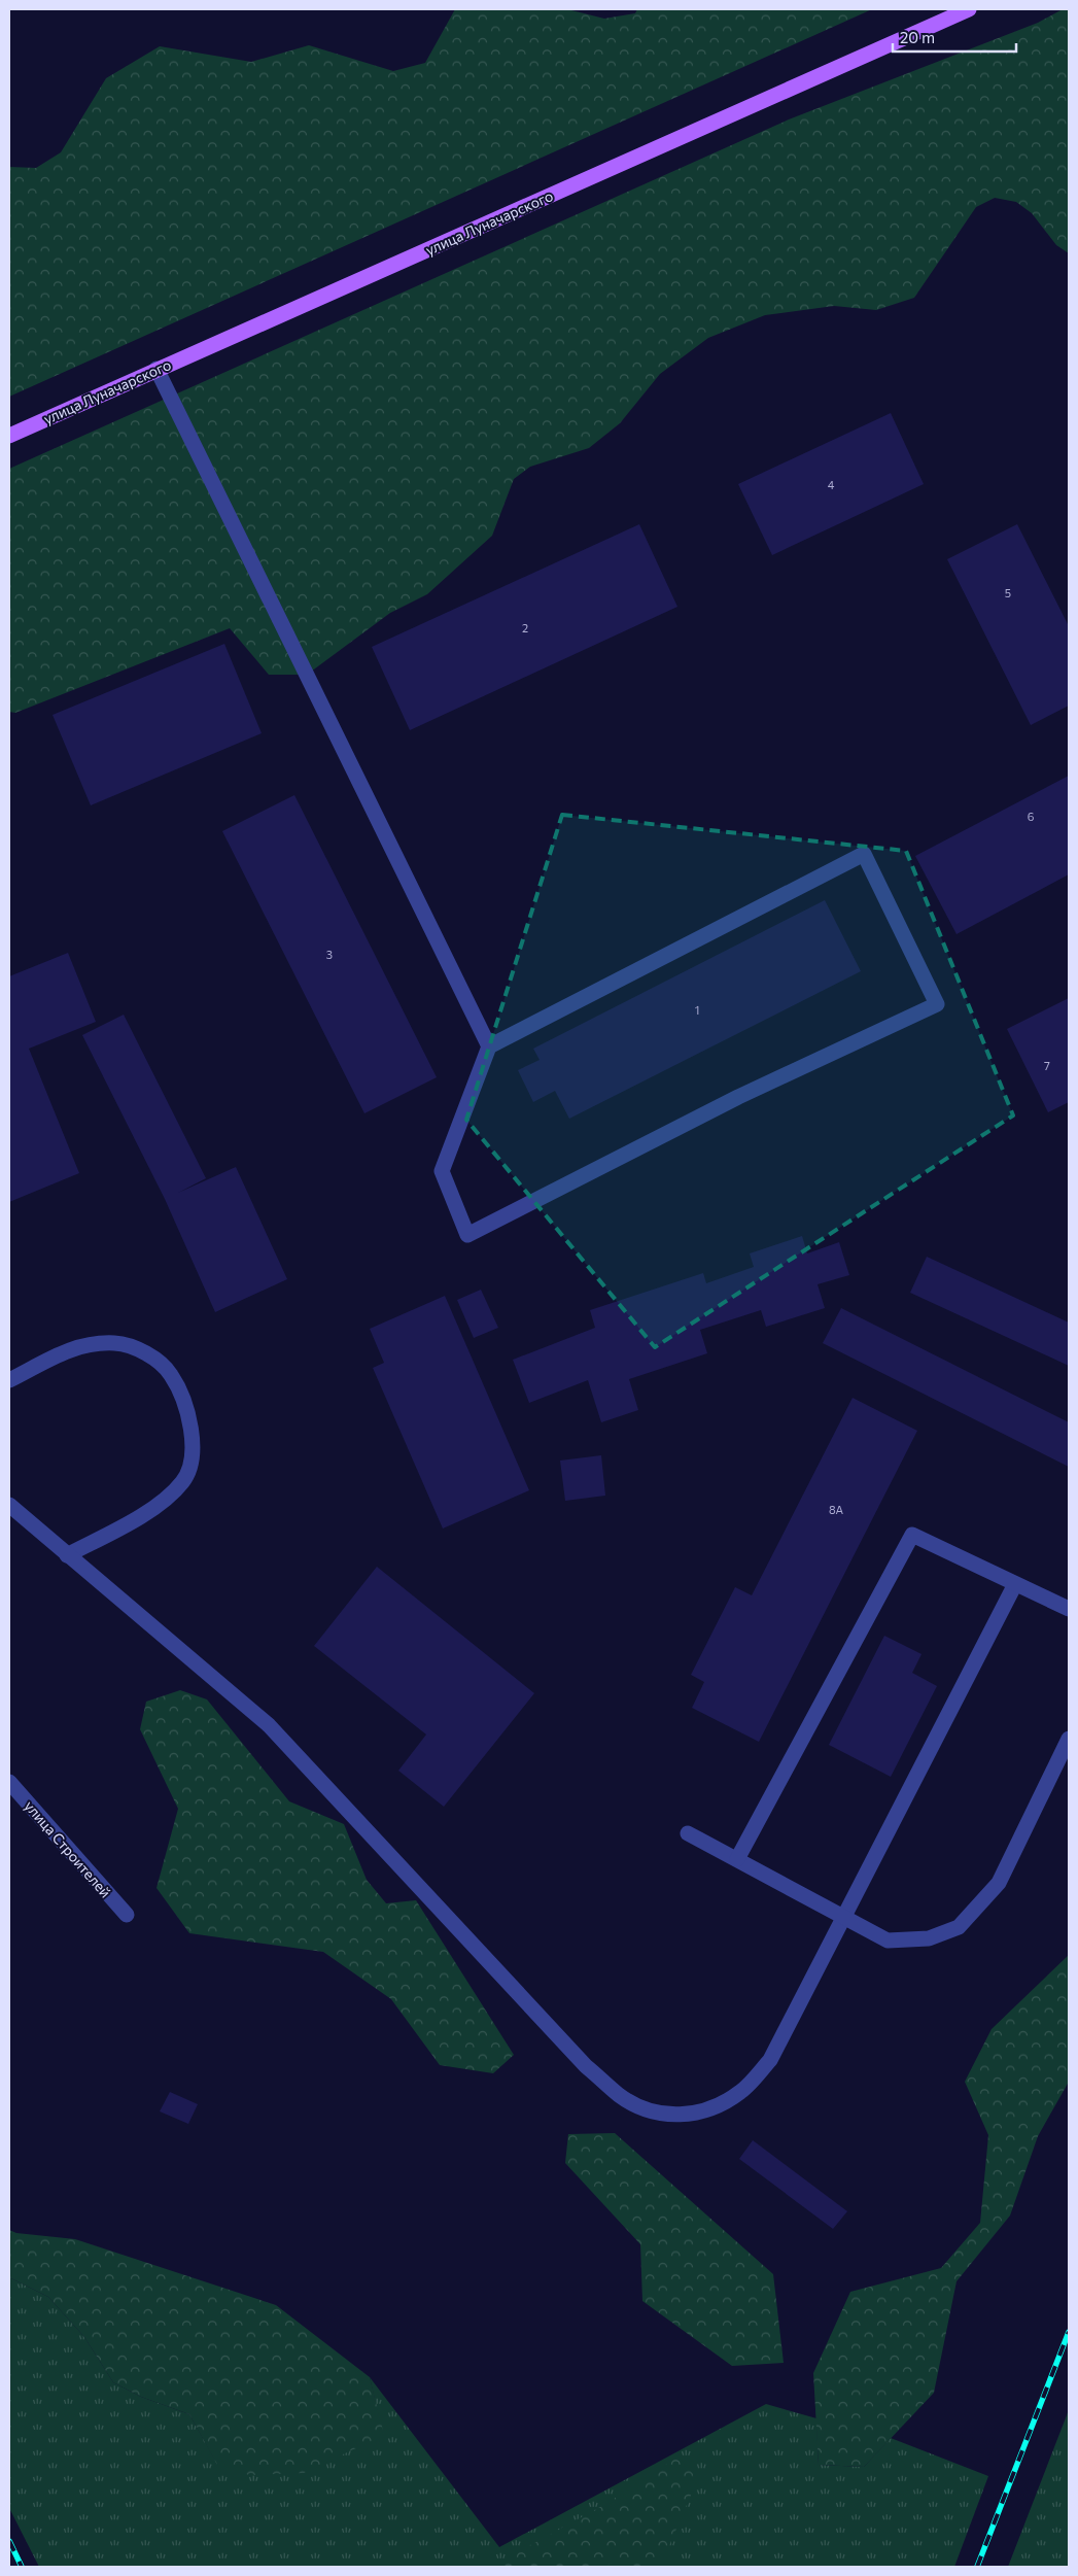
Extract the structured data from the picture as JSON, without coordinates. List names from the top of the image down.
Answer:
{
  "streets": {
    "main road": ["улица Луначарского"],
    "street": ["улица Строителей"]
  },
  "house_numbers": [
    "4",
    "5",
    "2",
    "6",
    "3",
    "1",
    "7",
    "8А"
  ],
  "scale_bar": "20 m"
}
